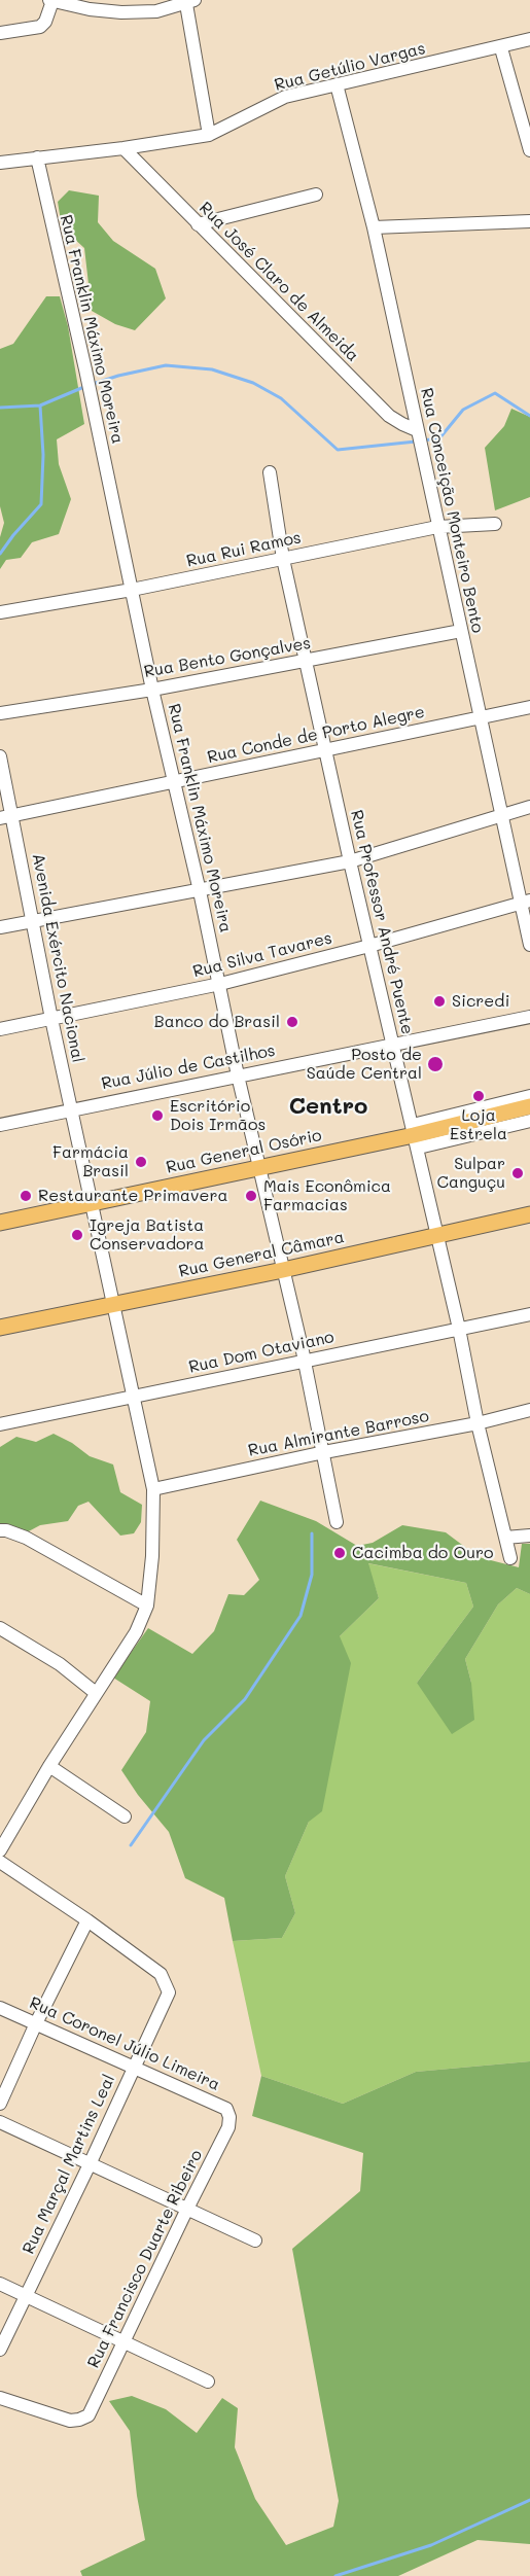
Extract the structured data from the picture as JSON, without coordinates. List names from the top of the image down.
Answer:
{
  "streets": {
    "main road": ["Rua General Osório", "Rua General Câmara"],
    "street": [
      "Rua Getúlio Vargas",
      "Rua José Claro de Almeida",
      "Rua Franklin Máximo Moreira",
      "Rua Conceição Monteiro Bento",
      "Rua Rui Ramos",
      "Rua Bento Gonçalves",
      "Rua Conde de Porto Alegre",
      "Rua Professor André Puente",
      "Rua Silva Tavares",
      "Avenida Exército Nacional",
      "Rua Júlio de Castilhos",
      "Rua Dom Otaviano",
      "Rua Almirante Barroso",
      "Rua Coronel Júlio Limeira",
      "Rua Marçal Martins Leal",
      "Rua Francisco Duarte Ribeiro"
    ]
  },
  "crossings": [
    ["Rua Getúlio Vargas", "Rua José Claro de Almeida"],
    ["Rua Getúlio Vargas", "Rua Franklin Máximo Moreira"],
    ["Rua Getúlio Vargas", "Rua Conceição Monteiro Bento"],
    ["Rua José Claro de Almeida", "Rua Conceição Monteiro Bento"],
    ["Rua Franklin Máximo Moreira", "Rua Rui Ramos"],
    ["Rua Franklin Máximo Moreira", "Rua Bento Gonçalves"],
    ["Rua Franklin Máximo Moreira", "Rua Conde de Porto Alegre"],
    ["Rua Franklin Máximo Moreira", "Rua Silva Tavares"],
    ["Rua Franklin Máximo Moreira", "Rua Júlio de Castilhos"],
    ["Rua Franklin Máximo Moreira", "Rua General Osório"],
    ["Rua Franklin Máximo Moreira", "Rua General Câmara"],
    ["Rua Franklin Máximo Moreira", "Rua Dom Otaviano"],
    ["Rua Franklin Máximo Moreira", "Rua Almirante Barroso"],
    ["Rua Conceição Monteiro Bento", "Rua Rui Ramos"],
    ["Rua Conceição Monteiro Bento", "Rua Bento Gonçalves"],
    ["Rua Conceição Monteiro Bento", "Rua Conde de Porto Alegre"],
    ["Rua Conceição Monteiro Bento", "Rua Silva Tavares"],
    ["Rua Rui Ramos", "Rua Professor André Puente"],
    ["Rua Bento Gonçalves", "Rua Professor André Puente"],
    ["Rua Conde de Porto Alegre", "Rua Professor André Puente"],
    ["Rua Conde de Porto Alegre", "Avenida Exército Nacional"],
    ["Rua Professor André Puente", "Rua Silva Tavares"],
    ["Rua Professor André Puente", "Rua Júlio de Castilhos"],
    ["Rua Professor André Puente", "Rua General Osório"],
    ["Rua Professor André Puente", "Rua General Câmara"],
    ["Rua Professor André Puente", "Rua Dom Otaviano"],
    ["Rua Professor André Puente", "Rua Almirante Barroso"],
    ["Rua Silva Tavares", "Avenida Exército Nacional"],
    ["Avenida Exército Nacional", "Rua Júlio de Castilhos"],
    ["Avenida Exército Nacional", "Rua General Osório"],
    ["Avenida Exército Nacional", "Rua General Câmara"],
    ["Avenida Exército Nacional", "Rua Dom Otaviano"],
    ["Avenida Exército Nacional", "Rua Almirante Barroso"],
    ["Rua Coronel Júlio Limeira", "Rua Marçal Martins Leal"],
    ["Rua Coronel Júlio Limeira", "Rua Francisco Duarte Ribeiro"]
  ],
  "districts": ["Centro"],
  "places": [
    "Sicredi",
    "Banco do Brasil",
    "Posto de Saúde Central",
    "Loja Estrela",
    "Escritório Dois Irmãos",
    "Farmácia Brasil",
    "Sulpar Canguçu",
    "Restaurante Primavera",
    "Mais Econômica Farmacias",
    "Igreja Batista Conservadora",
    "Cacimba do Ouro"
  ]
}
